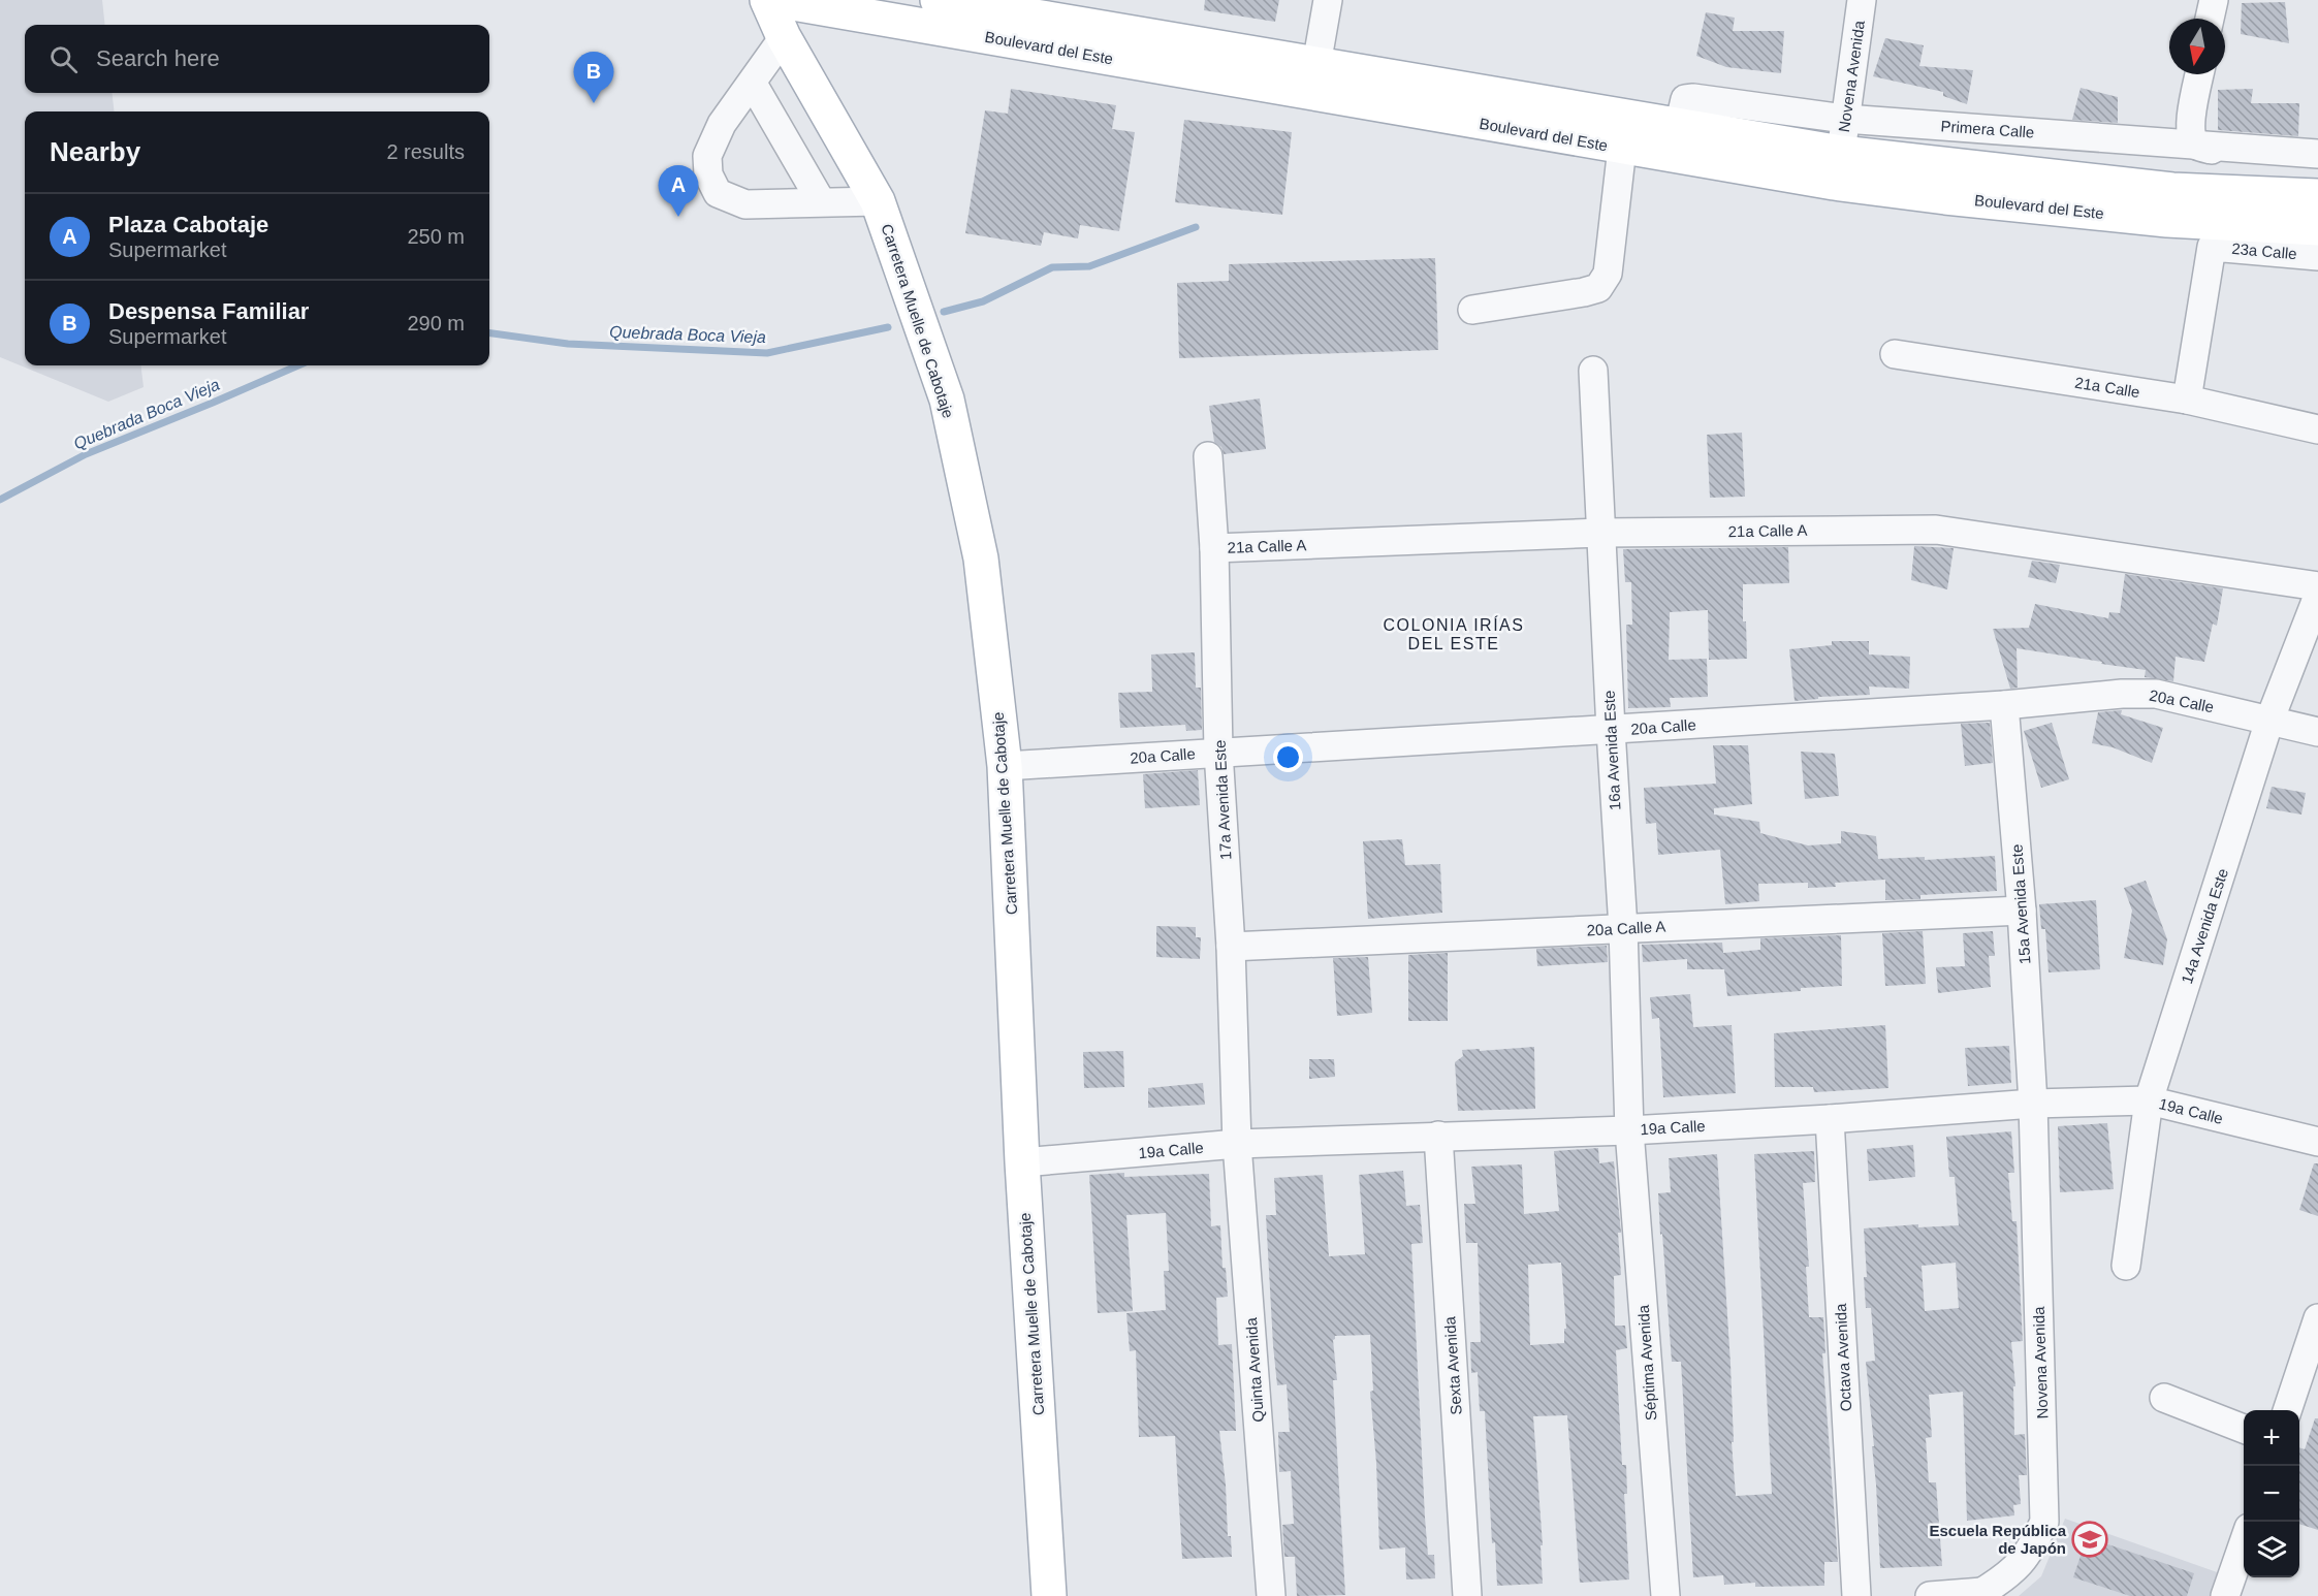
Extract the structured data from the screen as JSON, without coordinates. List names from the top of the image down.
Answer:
{
  "streets": {
    "main road": ["Boulevard del Este", "Carretera Muelle de Cabotaje"],
    "street": [
      "Novena Avenida",
      "Primera Calle",
      "23a Calle",
      "21a Calle",
      "21a Calle A",
      "20a Calle",
      "16a Avenida Este",
      "17a Avenida Este",
      "15a Avenida Este",
      "14a Avenida Este",
      "20a Calle A",
      "19a Calle",
      "Octava Avenida",
      "Séptima Avenida",
      "Sexta Avenida",
      "Quinta Avenida"
    ]
  },
  "crossings": [
    ["Boulevard del Este", "Novena Avenida"],
    ["Boulevard del Este", "Primera Calle"],
    ["Novena Avenida", "Primera Calle"],
    ["Novena Avenida", "15a Avenida Este"],
    ["Novena Avenida", "19a Calle"],
    ["23a Calle", "21a Calle"],
    ["Carretera Muelle de Cabotaje", "20a Calle"],
    ["Carretera Muelle de Cabotaje", "19a Calle"],
    ["21a Calle A", "16a Avenida Este"],
    ["21a Calle A", "17a Avenida Este"],
    ["20a Calle", "16a Avenida Este"],
    ["20a Calle", "17a Avenida Este"],
    ["20a Calle", "15a Avenida Este"],
    ["20a Calle", "14a Avenida Este"],
    ["16a Avenida Este", "20a Calle A"],
    ["16a Avenida Este", "19a Calle"],
    ["16a Avenida Este", "Séptima Avenida"],
    ["17a Avenida Este", "20a Calle A"],
    ["17a Avenida Este", "19a Calle"],
    ["17a Avenida Este", "Quinta Avenida"],
    ["15a Avenida Este", "20a Calle A"],
    ["15a Avenida Este", "19a Calle"],
    ["14a Avenida Este", "19a Calle"],
    ["19a Calle", "Octava Avenida"],
    ["19a Calle", "Séptima Avenida"],
    ["19a Calle", "Sexta Avenida"],
    ["19a Calle", "Quinta Avenida"]
  ],
  "districts": ["COLONIA IRÍAS DEL ESTE"],
  "water": ["Quebrada Boca Vieja"],
  "places": {
    "school or university": ["Escuela República de Japón"]
  },
  "north": "bottom",
  "page": {
    "search": "Search here",
    "pins": ["B", "A"],
    "heading": ["Nearby", "2 results"],
    "list": [
      {
        "mark": "A",
        "name": "Plaza Cabotaje",
        "note": "Supermarket",
        "value": "250 m"
      },
      {
        "mark": "B",
        "name": "Despensa Familiar",
        "note": "Supermarket",
        "value": "290 m"
      }
    ],
    "map_buttons": ["+", "−"]
  }
}
